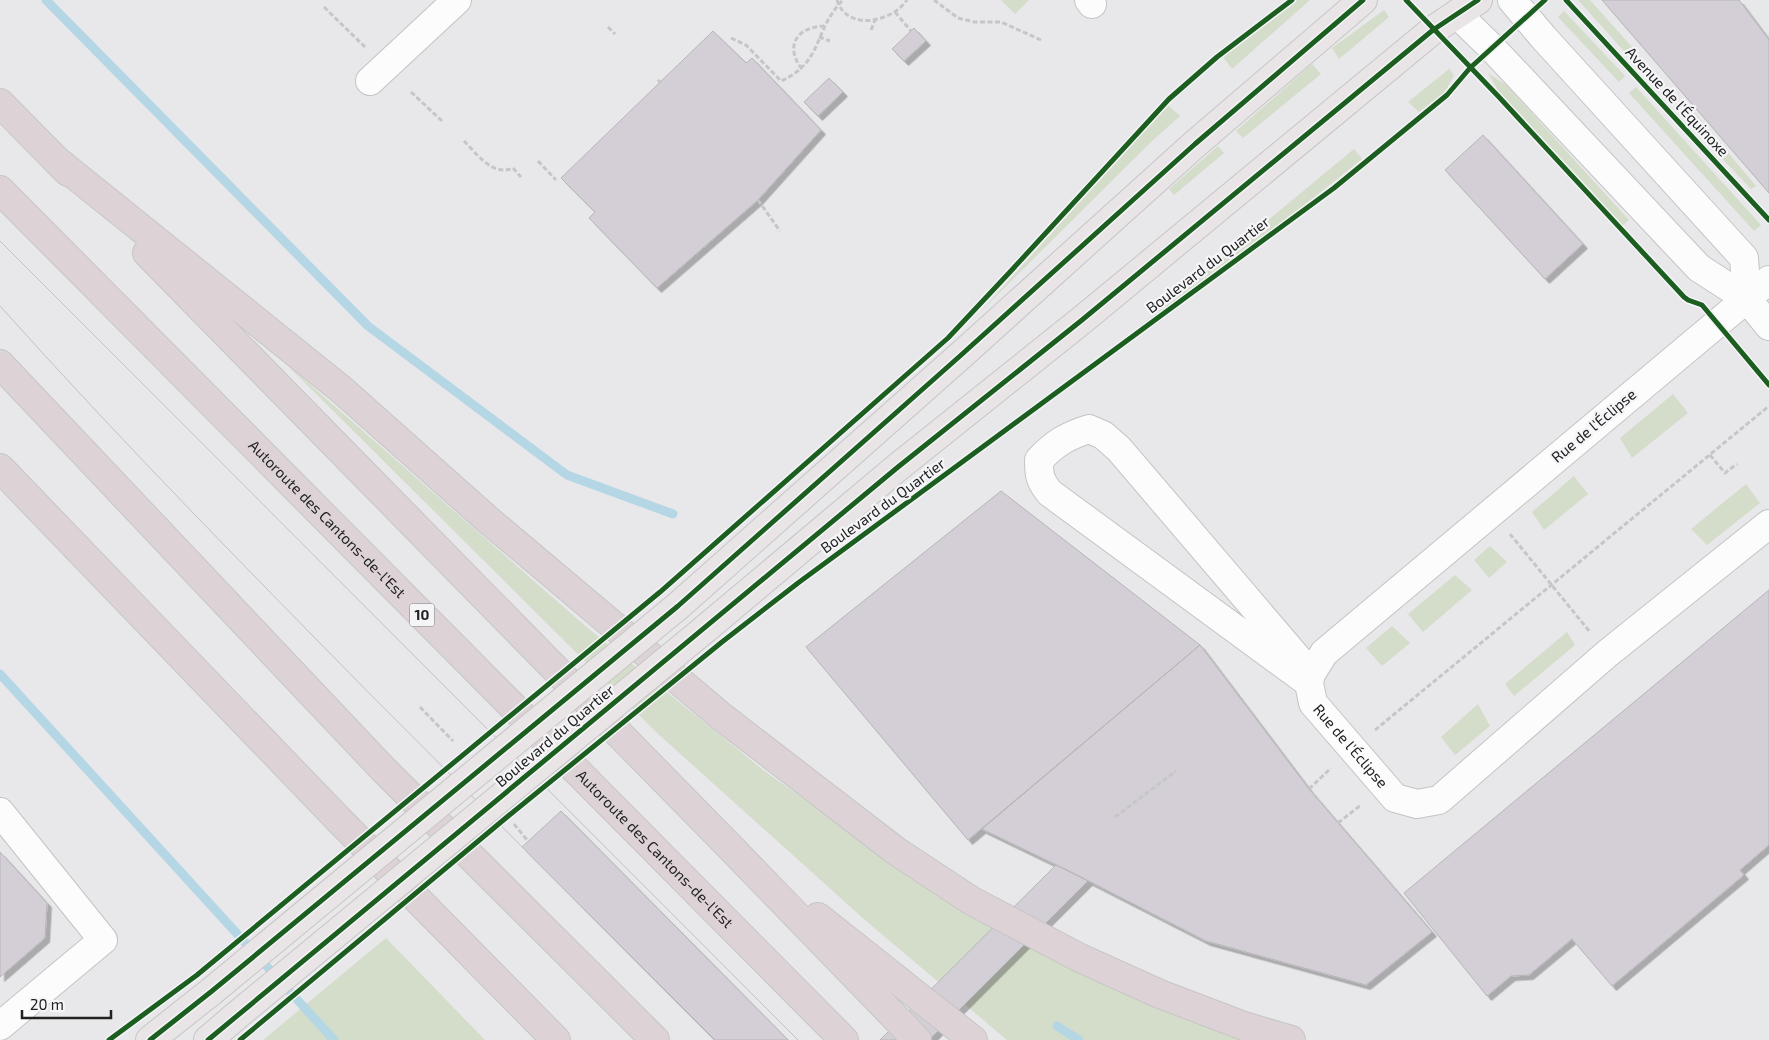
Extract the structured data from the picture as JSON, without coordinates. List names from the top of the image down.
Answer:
{
  "streets": {
    "highway": ["Autoroute des Cantons-de-l'Est", "10"],
    "main road": ["Boulevard du Quartier"],
    "street": ["Rue de l'Éclipse"],
    "cycle path": ["Avenue de l'Équinoxe"]
  },
  "scale_bar": "20 m"
}
